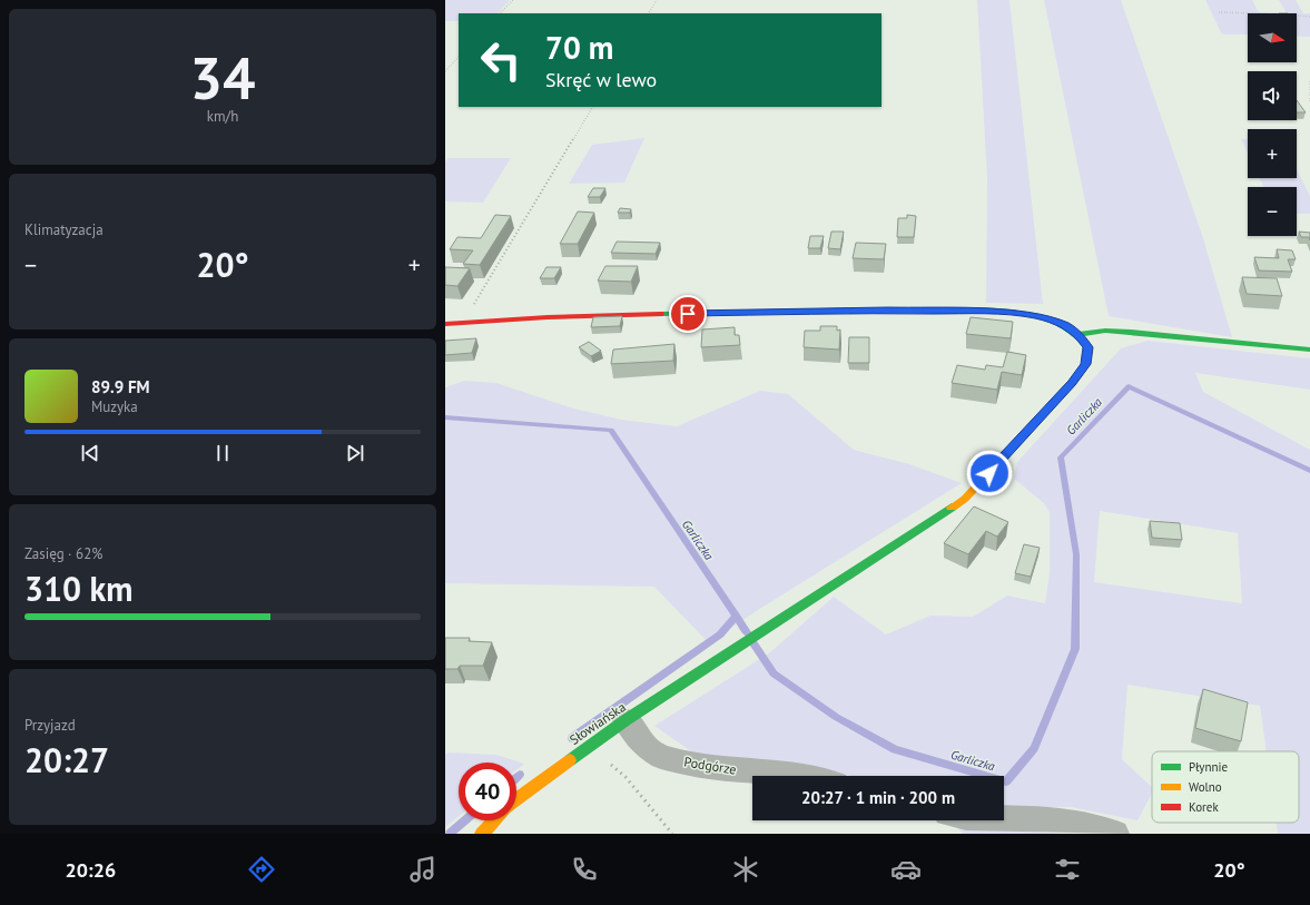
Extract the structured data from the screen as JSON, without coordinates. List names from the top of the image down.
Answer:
{
  "streets": {
    "street": ["Słowiańska", "Podgórze"]
  },
  "crossings": [
    ["Słowiańska", "Podgórze"]
  ],
  "water": ["Garliczka"],
  "legend": ["Płynnie", "Wolno", "Korek"],
  "north": "right",
  "page": {
    "tile": [
      ["34", "km/h"],
      "Klimatyzacja",
      ["Zasięg · 62%", "310 km"],
      ["Przyjazd", "20:27"]
    ],
    "map_buttons": ["+", "−"],
    "turn": ["70 m", "Skręć w lewo"],
    "heat": ["−", "20°", "+"],
    "song": ["89.9 FM", "Muzyka"],
    "limit": "40",
    "trip": "20:27 · 1 min · 200 m",
    "tabs": ["20:26", "20°"]
  }
}
